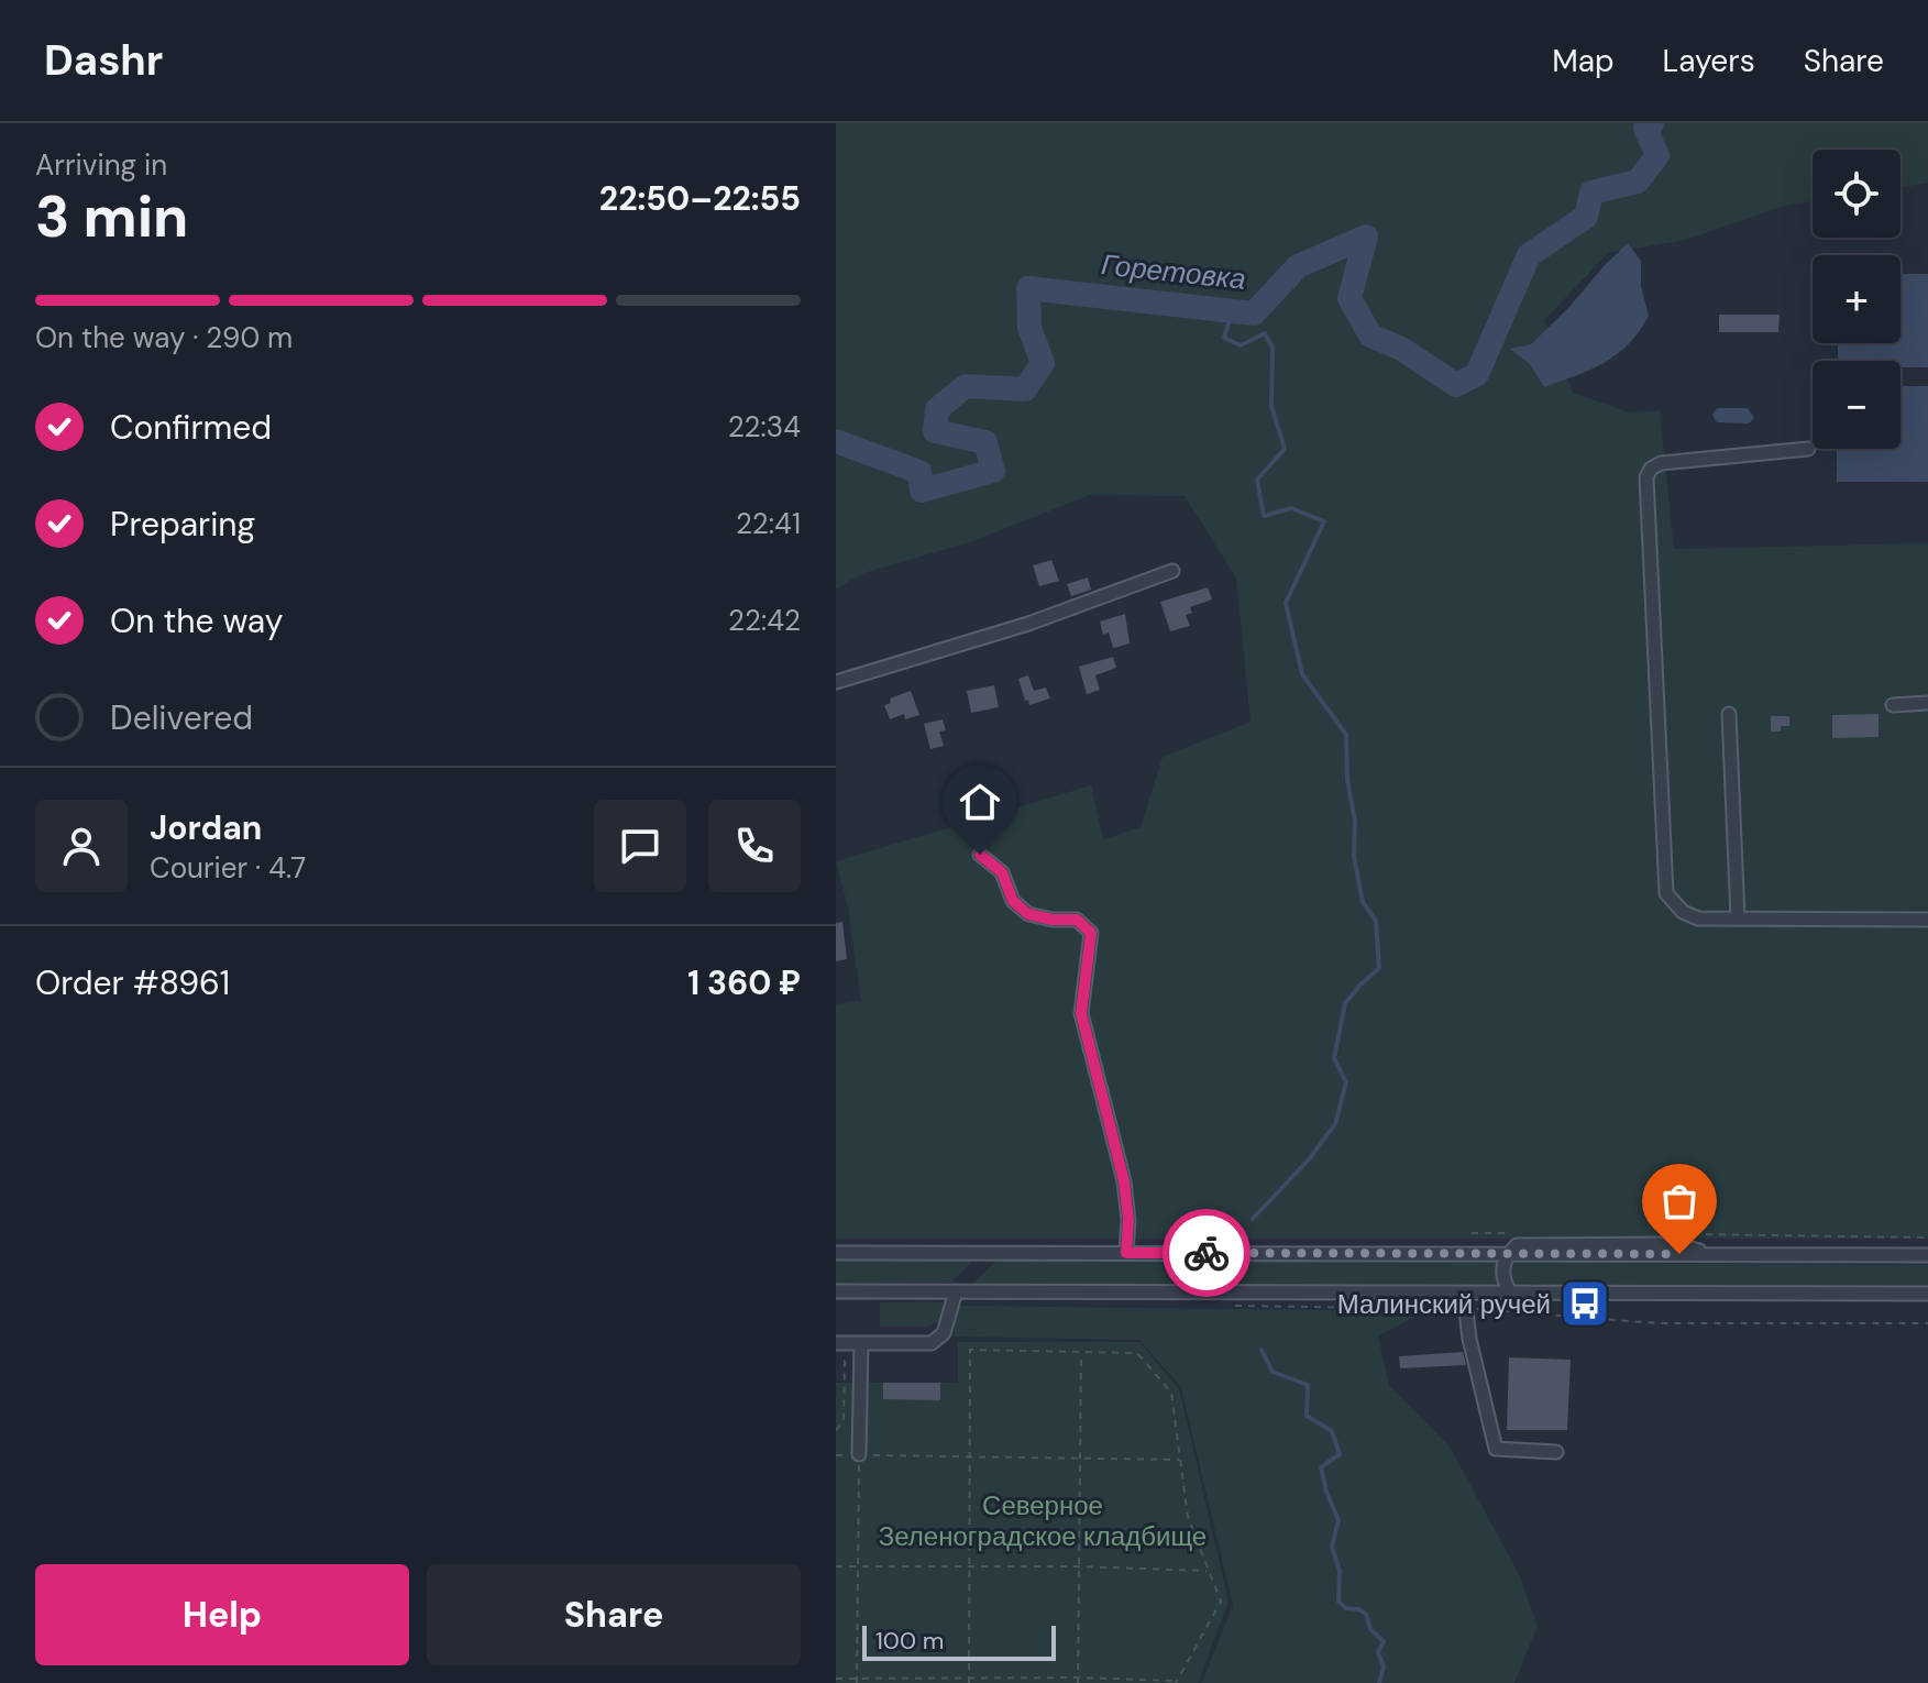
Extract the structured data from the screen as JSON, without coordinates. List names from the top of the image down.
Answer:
{
  "water": ["Горетовка"],
  "parks": ["Северное Зеленоградское кладбище"],
  "places": {
    "bus stop": ["Малинский ручей"]
  },
  "scale_bar": "100 m",
  "page": {
    "header": "Dashr",
    "nav": ["Map", "Layers", "Share"],
    "heading": ["3 min", "Arriving in", "22:50–22:55"],
    "panel": [
      "Jordan",
      "Courier · 4.7",
      "Order #8961",
      "1 360 ₽"
    ],
    "map_buttons": ["+", "−"],
    "bar": "On the way · 290 m",
    "list": [
      ["Confirmed", "22:34"],
      ["Preparing", "22:41"],
      ["On the way", "22:42"],
      "Delivered"
    ],
    "buttons": ["Help", "Share"],
    "scale": "100 m"
  }
}
